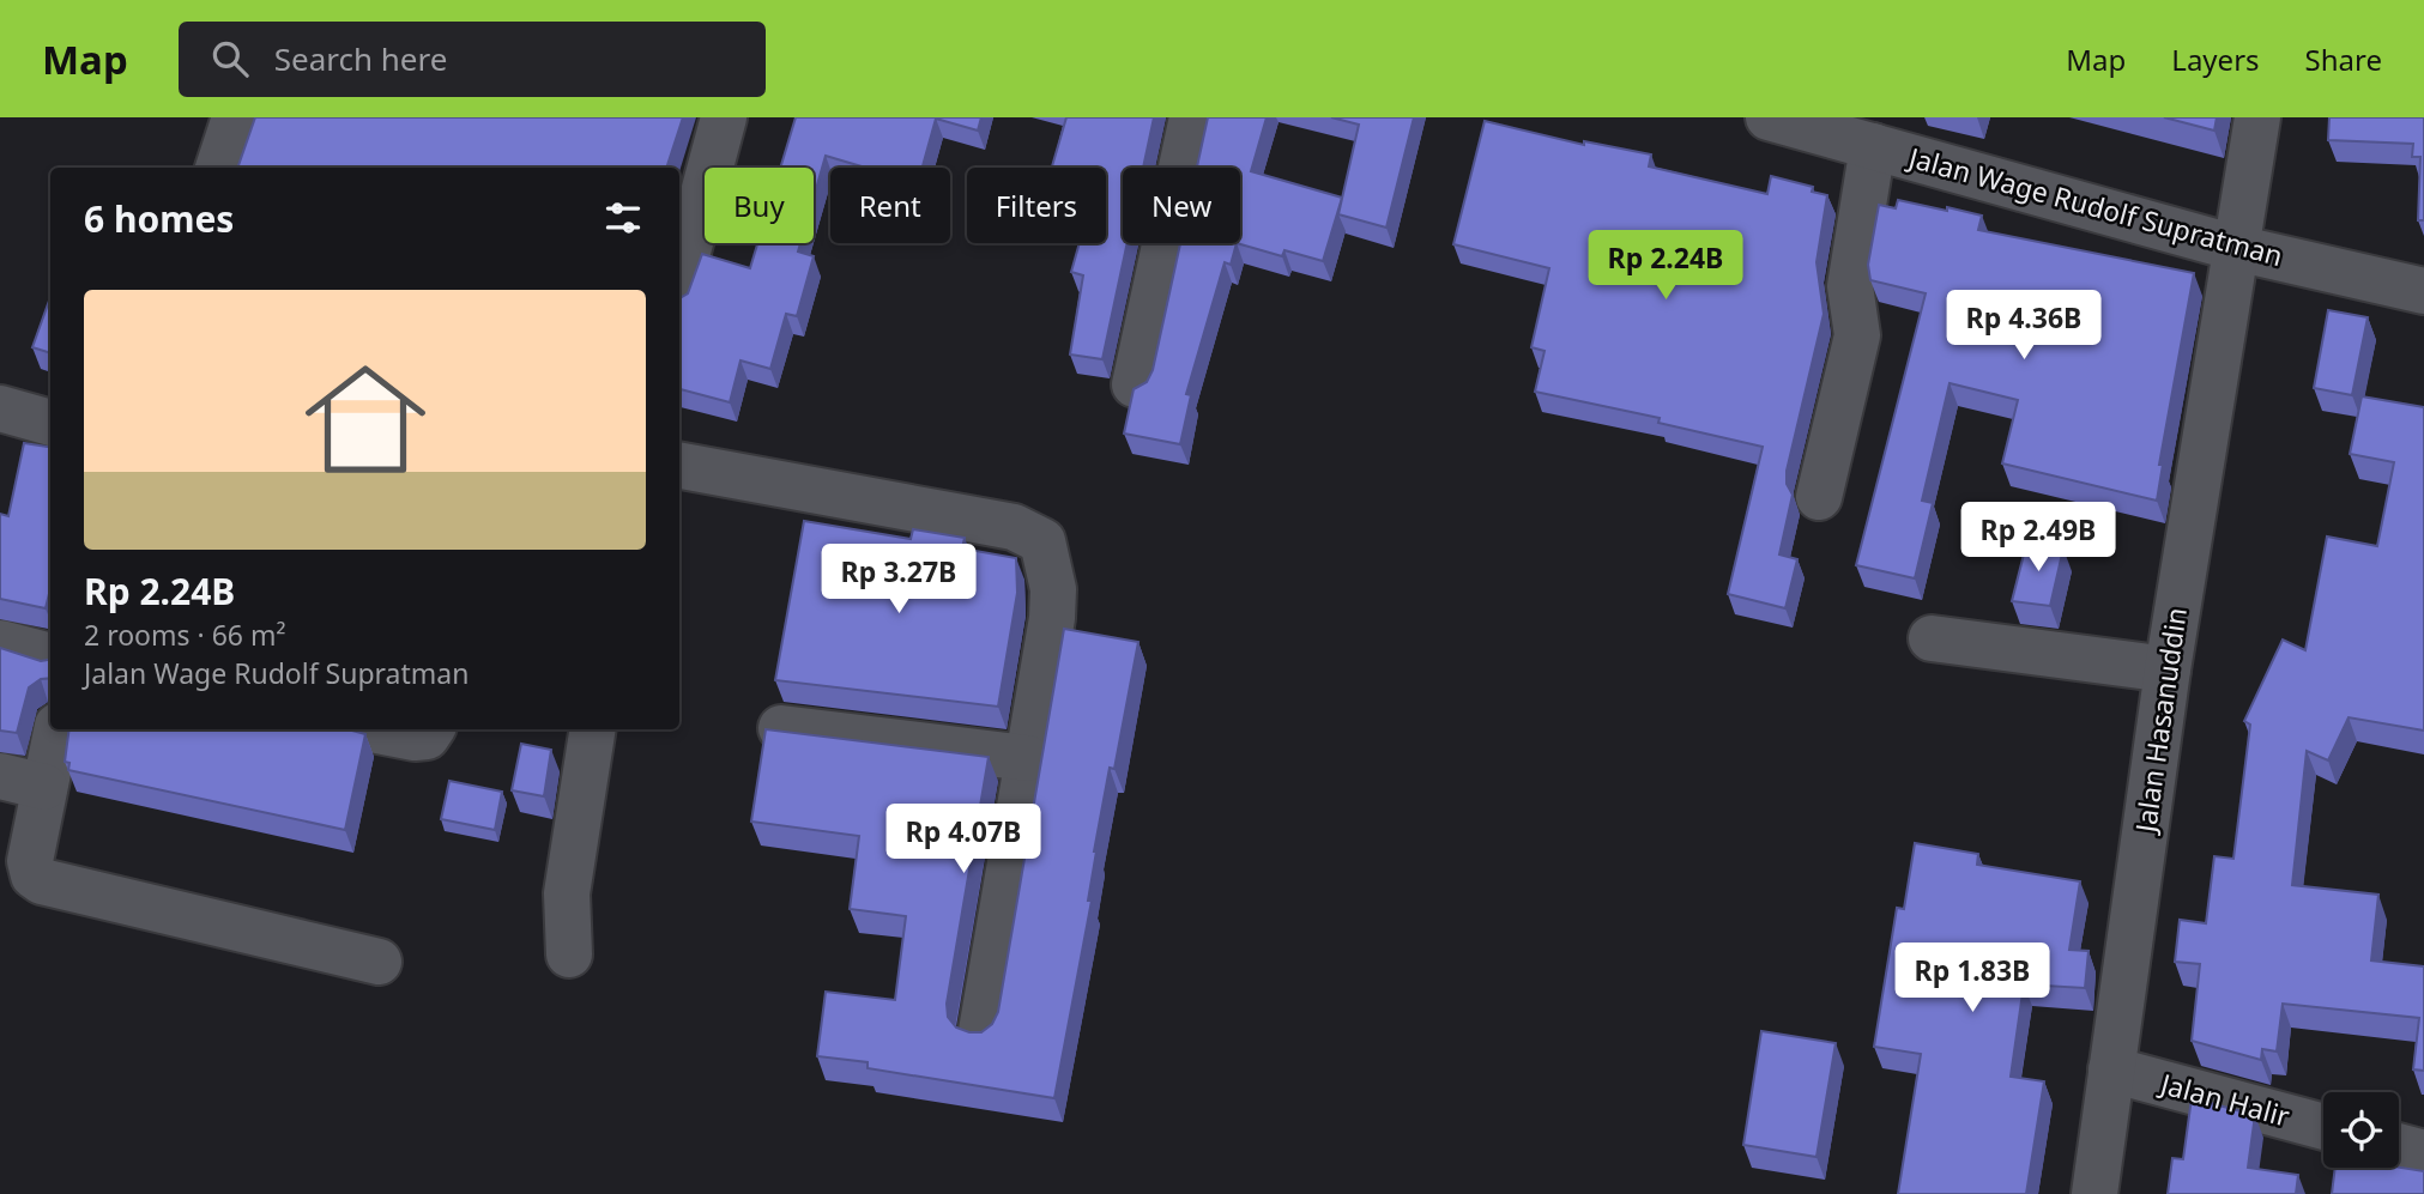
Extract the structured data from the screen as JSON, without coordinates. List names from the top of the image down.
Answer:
{
  "streets": {
    "street": ["Jalan Wage Rudolf Supratman", "Jalan Hasanuddin", "Jalan Halir"]
  },
  "crossings": [
    ["Jalan Wage Rudolf Supratman", "Jalan Hasanuddin"],
    ["Jalan Hasanuddin", "Jalan Halir"]
  ],
  "page": {
    "header": "Map",
    "search": "Search here",
    "nav": ["Map", "Layers", "Share"],
    "chip": [
      "Buy",
      "Rent",
      "Filters",
      "New"
    ],
    "heading": "6 homes",
    "price": [
      "Rp 2.24B",
      "Rp 4.36B",
      "Rp 2.49B",
      "Rp 3.27B",
      "Rp 4.07B",
      "Rp 1.83B"
    ],
    "list": [
      {
        "name": "Rp 2.24B",
        "note": "2 rooms · 66 m² · Jalan Wage Rudolf Supratman"
      }
    ]
  }
}
